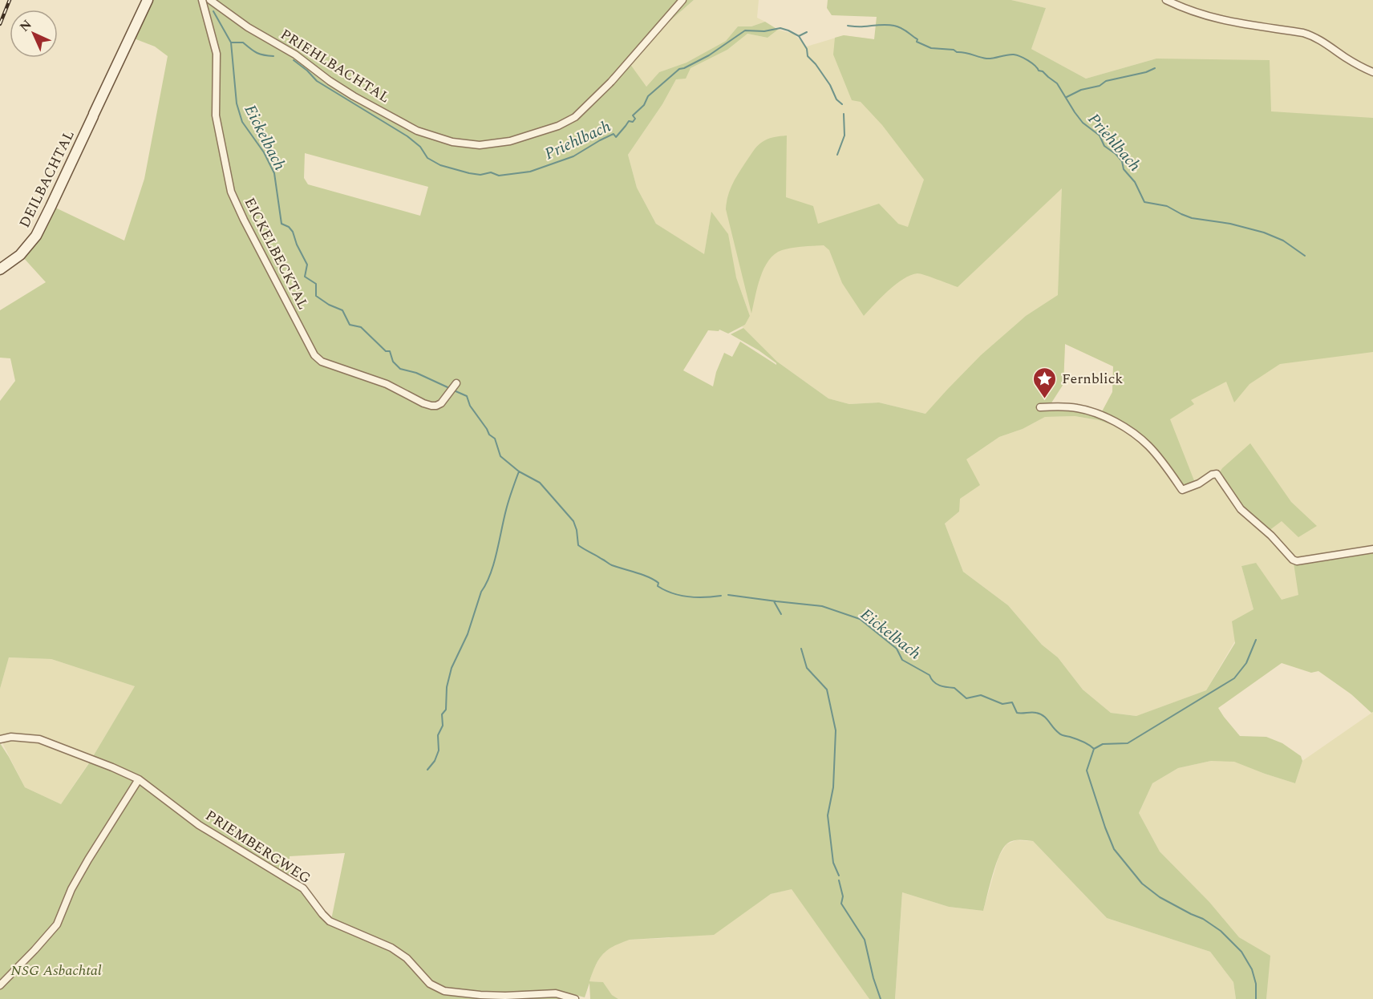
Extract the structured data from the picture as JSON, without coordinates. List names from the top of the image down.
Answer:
{
  "streets": {
    "street": [
      "PRIEHLBACHTAL",
      "DEILBACHTAL",
      "EICKELBECKTAL",
      "PRIEMBERGWEG"
    ]
  },
  "water": ["Eickelbach", "Priehlbach"],
  "parks": ["NSG Asbachtal"],
  "places": {
    "place": ["Fernblick"]
  },
  "north": "top left"
}
